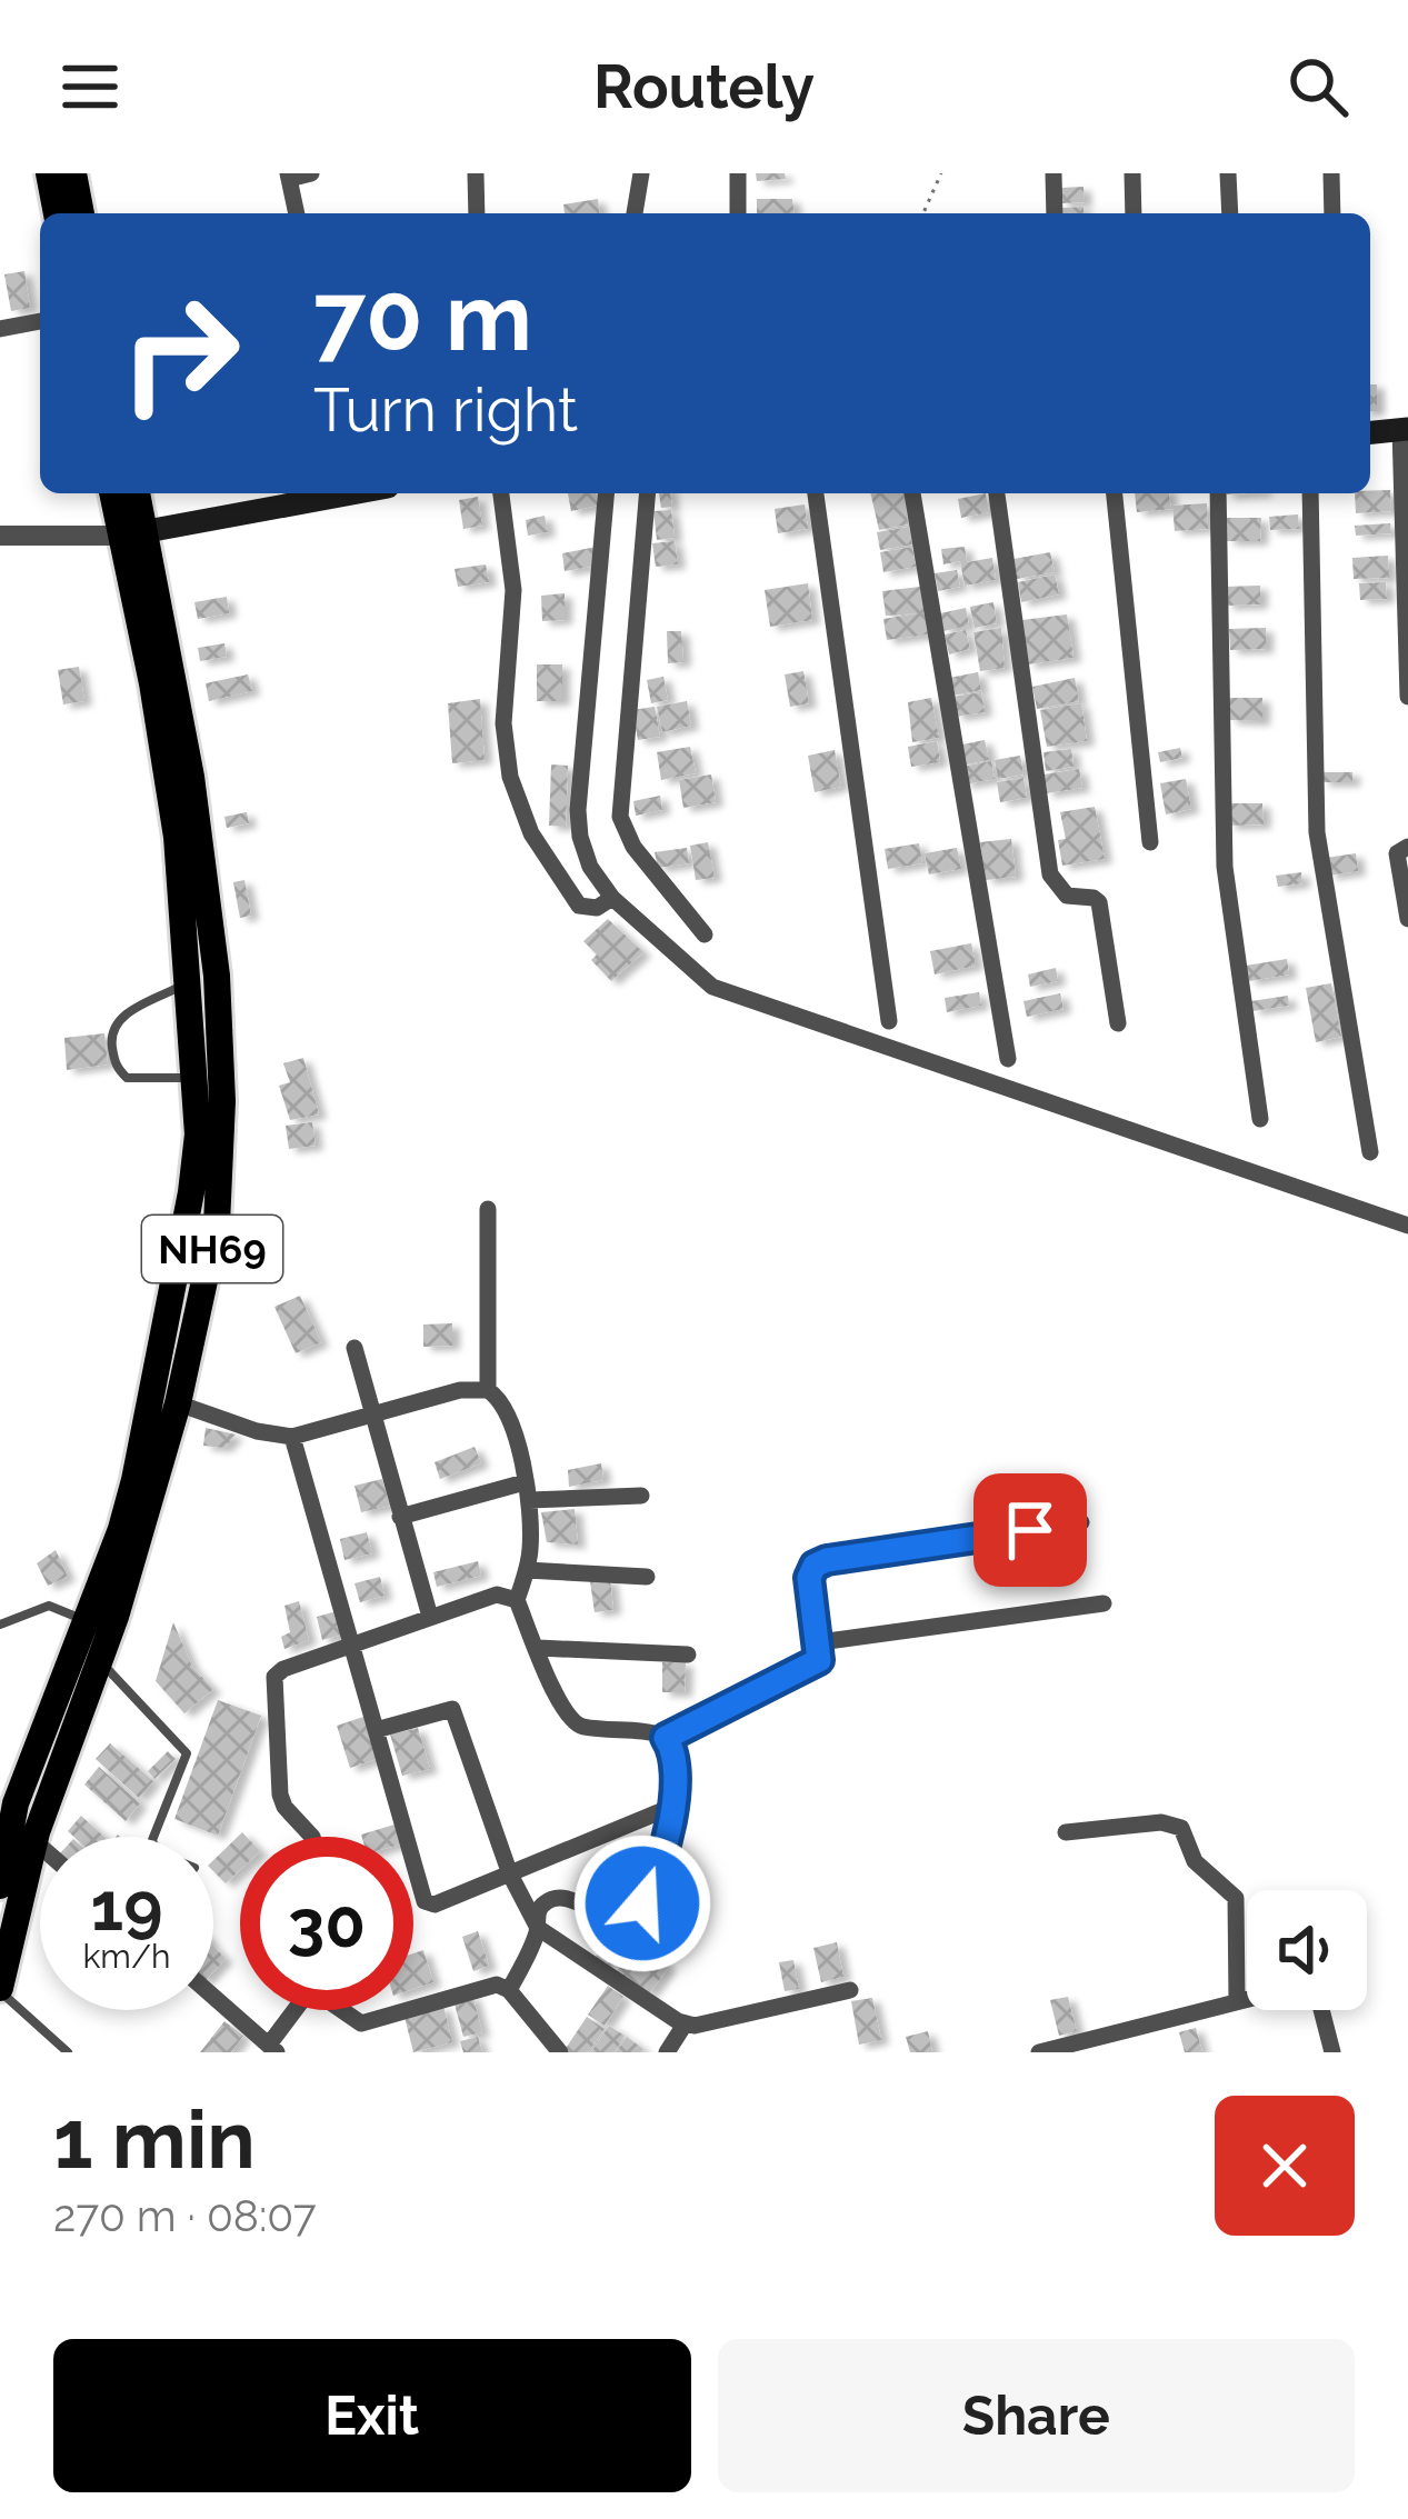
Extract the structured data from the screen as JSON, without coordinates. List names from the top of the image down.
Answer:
{
  "streets": {
    "highway": ["NH69"]
  },
  "page": {
    "header": "Routely",
    "turn": ["70 m", "Turn right"],
    "speed": "19 km/h",
    "limit": "30",
    "heading": ["1 min", "270 m · 08:07"],
    "buttons": ["Exit", "Share"]
  }
}
